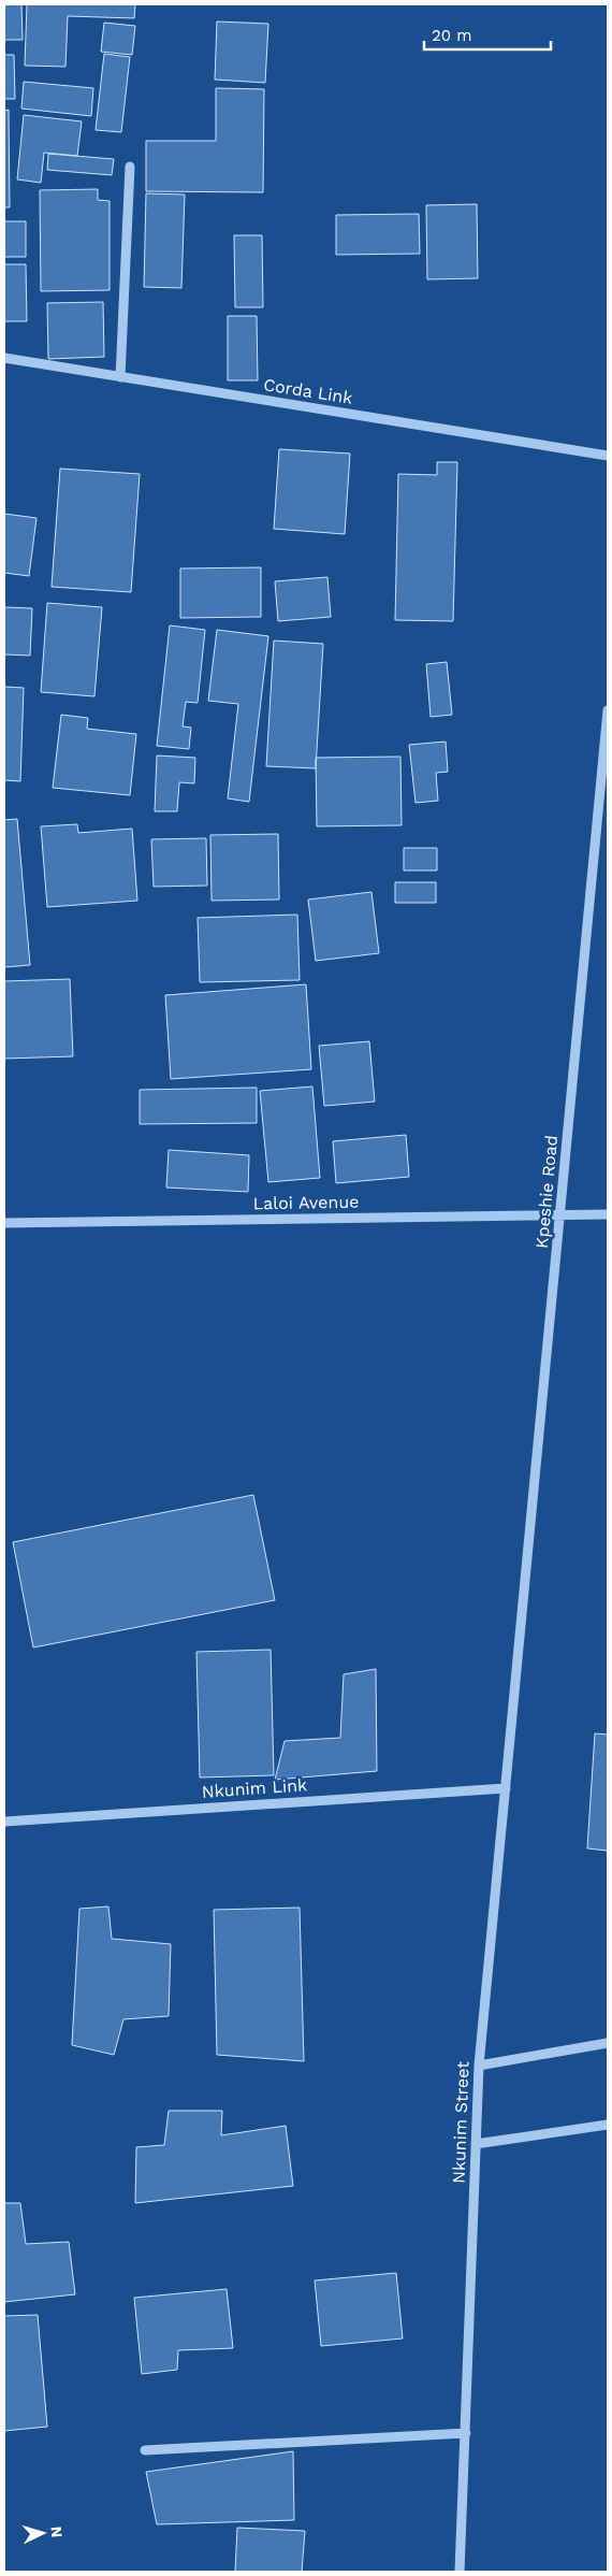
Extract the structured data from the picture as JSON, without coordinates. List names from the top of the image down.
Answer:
{
  "streets": {
    "street": [
      "Corda Link",
      "Kpeshie Road",
      "Laloi Avenue",
      "Nkunim Link",
      "Nkunim Street"
    ]
  },
  "crossings": [
    ["Kpeshie Road", "Laloi Avenue"],
    ["Kpeshie Road", "Nkunim Street"],
    ["Nkunim Link", "Nkunim Street"]
  ],
  "scale_bar": "20 m",
  "north": "right"
}
